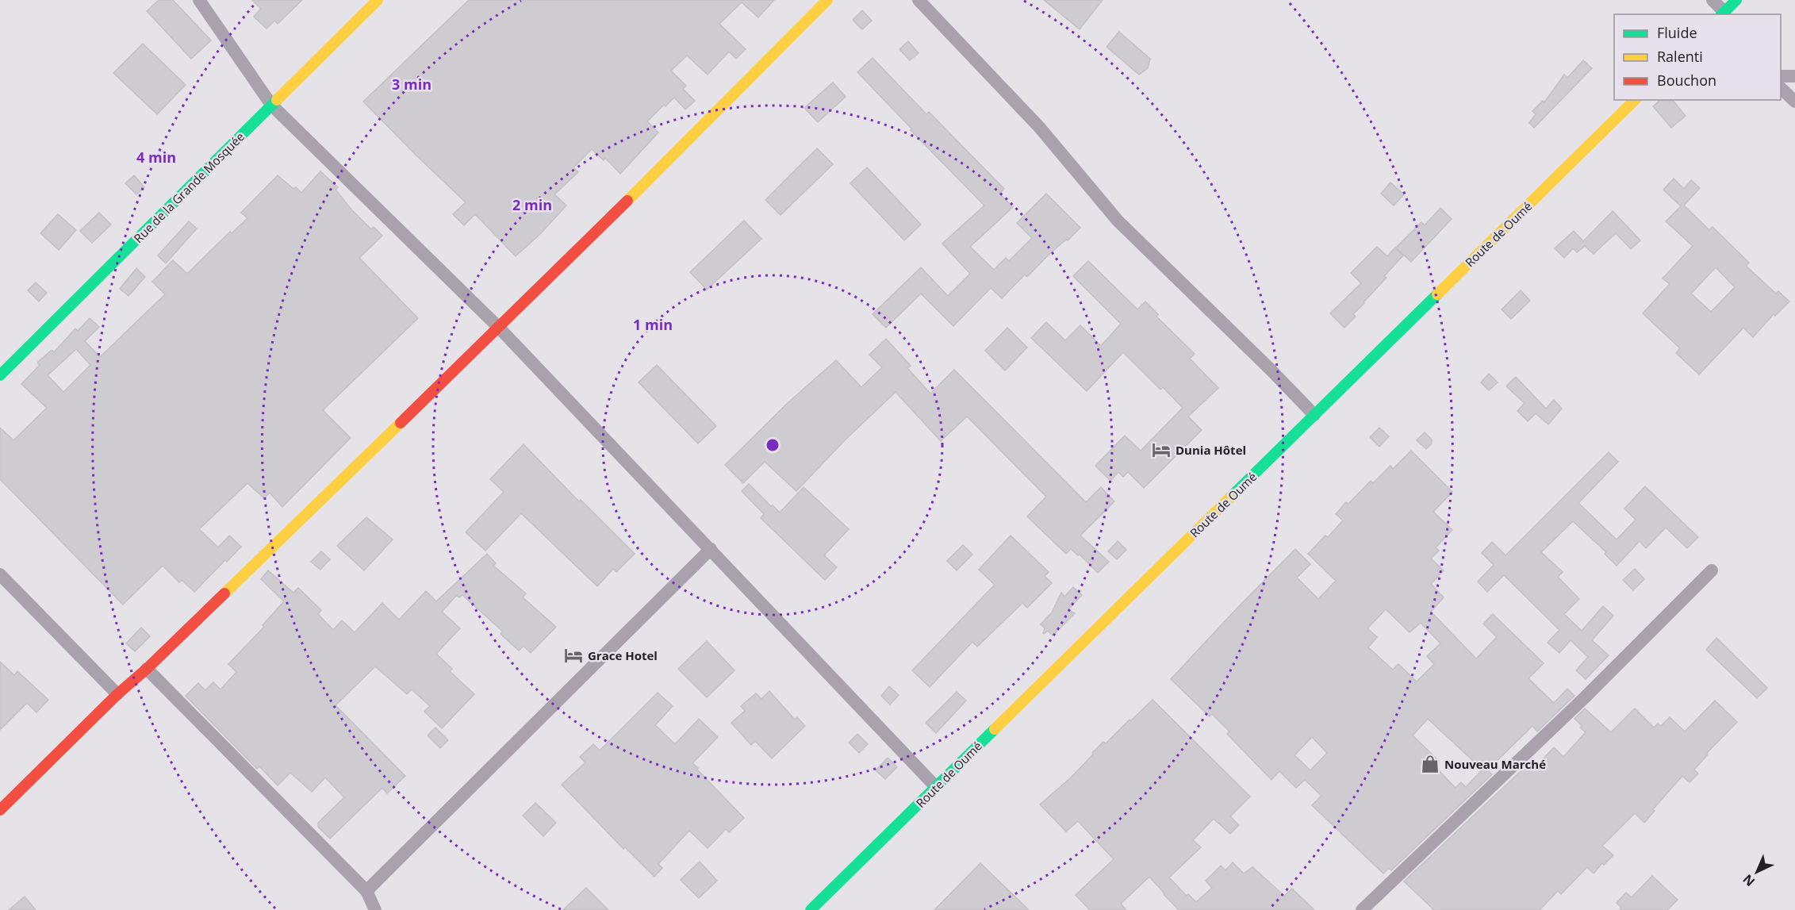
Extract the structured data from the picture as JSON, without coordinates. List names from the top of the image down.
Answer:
{
  "streets": {
    "street": ["Rue de la Grande Mosquée", "Route de Oumé"]
  },
  "places": {
    "hotel": ["Dunia Hôtel", "Grace Hotel"],
    "shop": ["Nouveau Marché"]
  },
  "legend": ["Fluide", "Ralenti", "Bouchon"],
  "north": "bottom left",
  "rings": [
    "3 min",
    "4 min",
    "2 min",
    "1 min"
  ]
}
